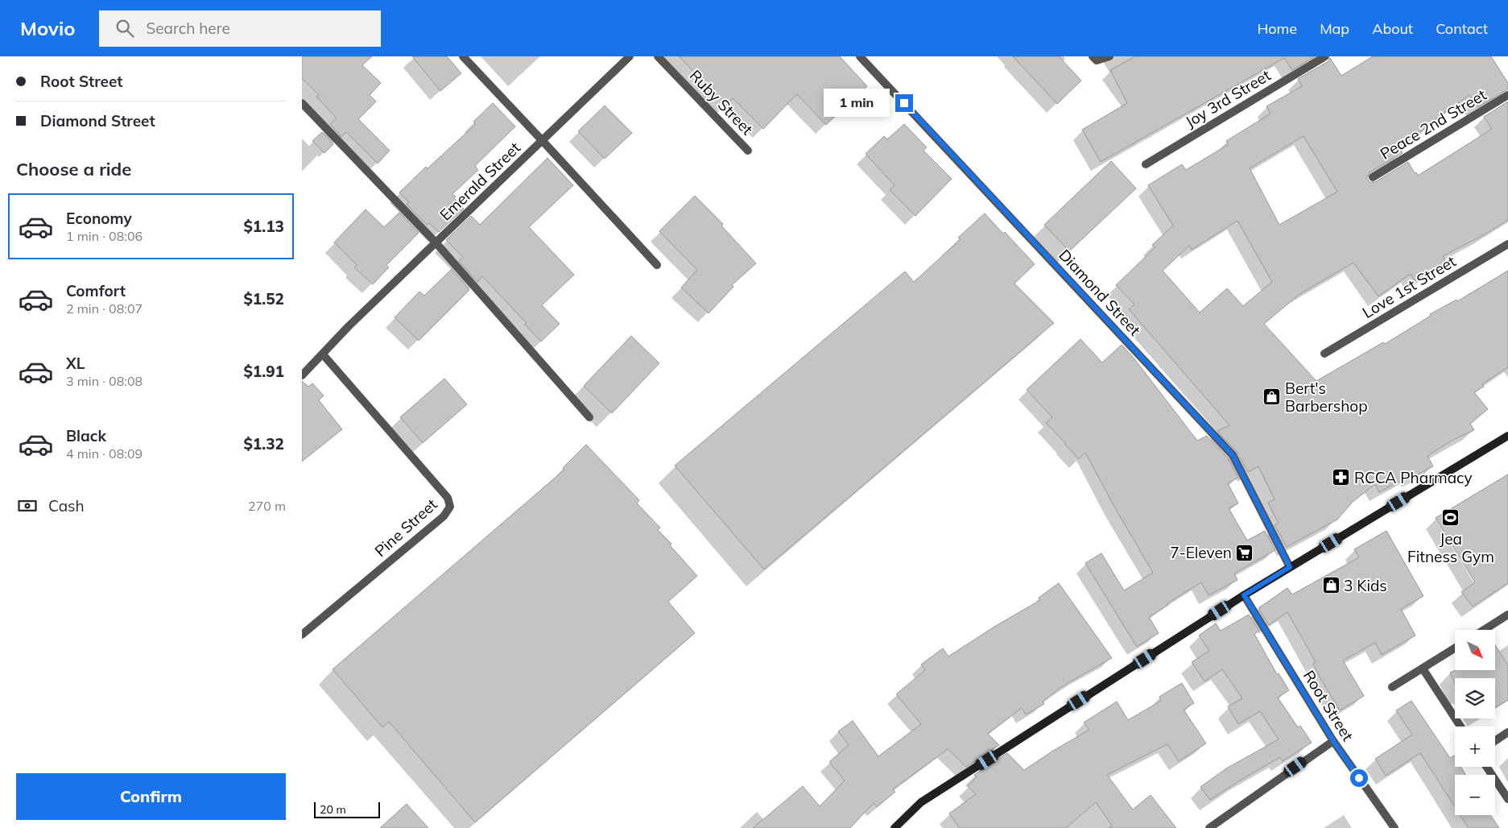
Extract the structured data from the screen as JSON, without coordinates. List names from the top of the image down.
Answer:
{
  "streets": {
    "street": [
      "Joy 3rd Street",
      "Ruby Street",
      "Peace 2nd Street",
      "Emerald Street",
      "Love 1st Street",
      "Diamond Street",
      "Pine Street",
      "Root Street"
    ]
  },
  "crossings": [
    ["Emerald Street", "Pine Street"]
  ],
  "places": {
    "shop": ["Bert's Barbershop", "3 Kids"],
    "pharmacy": ["RCCA Pharmacy"],
    "sports": ["Jea Fitness Gym"],
    "supermarket": ["7-Eleven"]
  },
  "scale_bar": "20 m",
  "north": "bottom right",
  "page": {
    "header": "Movio",
    "search": "Search here",
    "nav": [
      "Home",
      "Map",
      "About",
      "Contact"
    ],
    "banner": ["Root Street", "Diamond Street"],
    "bubble": "1 min",
    "heading": "Choose a ride",
    "list": [
      {
        "name": "Economy",
        "note": "1 min · 08:06",
        "value": "$1.13"
      },
      {
        "name": "Comfort",
        "note": "2 min · 08:07",
        "value": "$1.52"
      },
      {
        "name": "XL",
        "note": "3 min · 08:08",
        "value": "$1.91"
      },
      {
        "name": "Black",
        "note": "4 min · 08:09",
        "value": "$1.32"
      }
    ],
    "pay": ["Cash", "270 m"],
    "map_buttons": ["+", "−"],
    "buttons": "Confirm",
    "scale": "20 m"
  }
}
